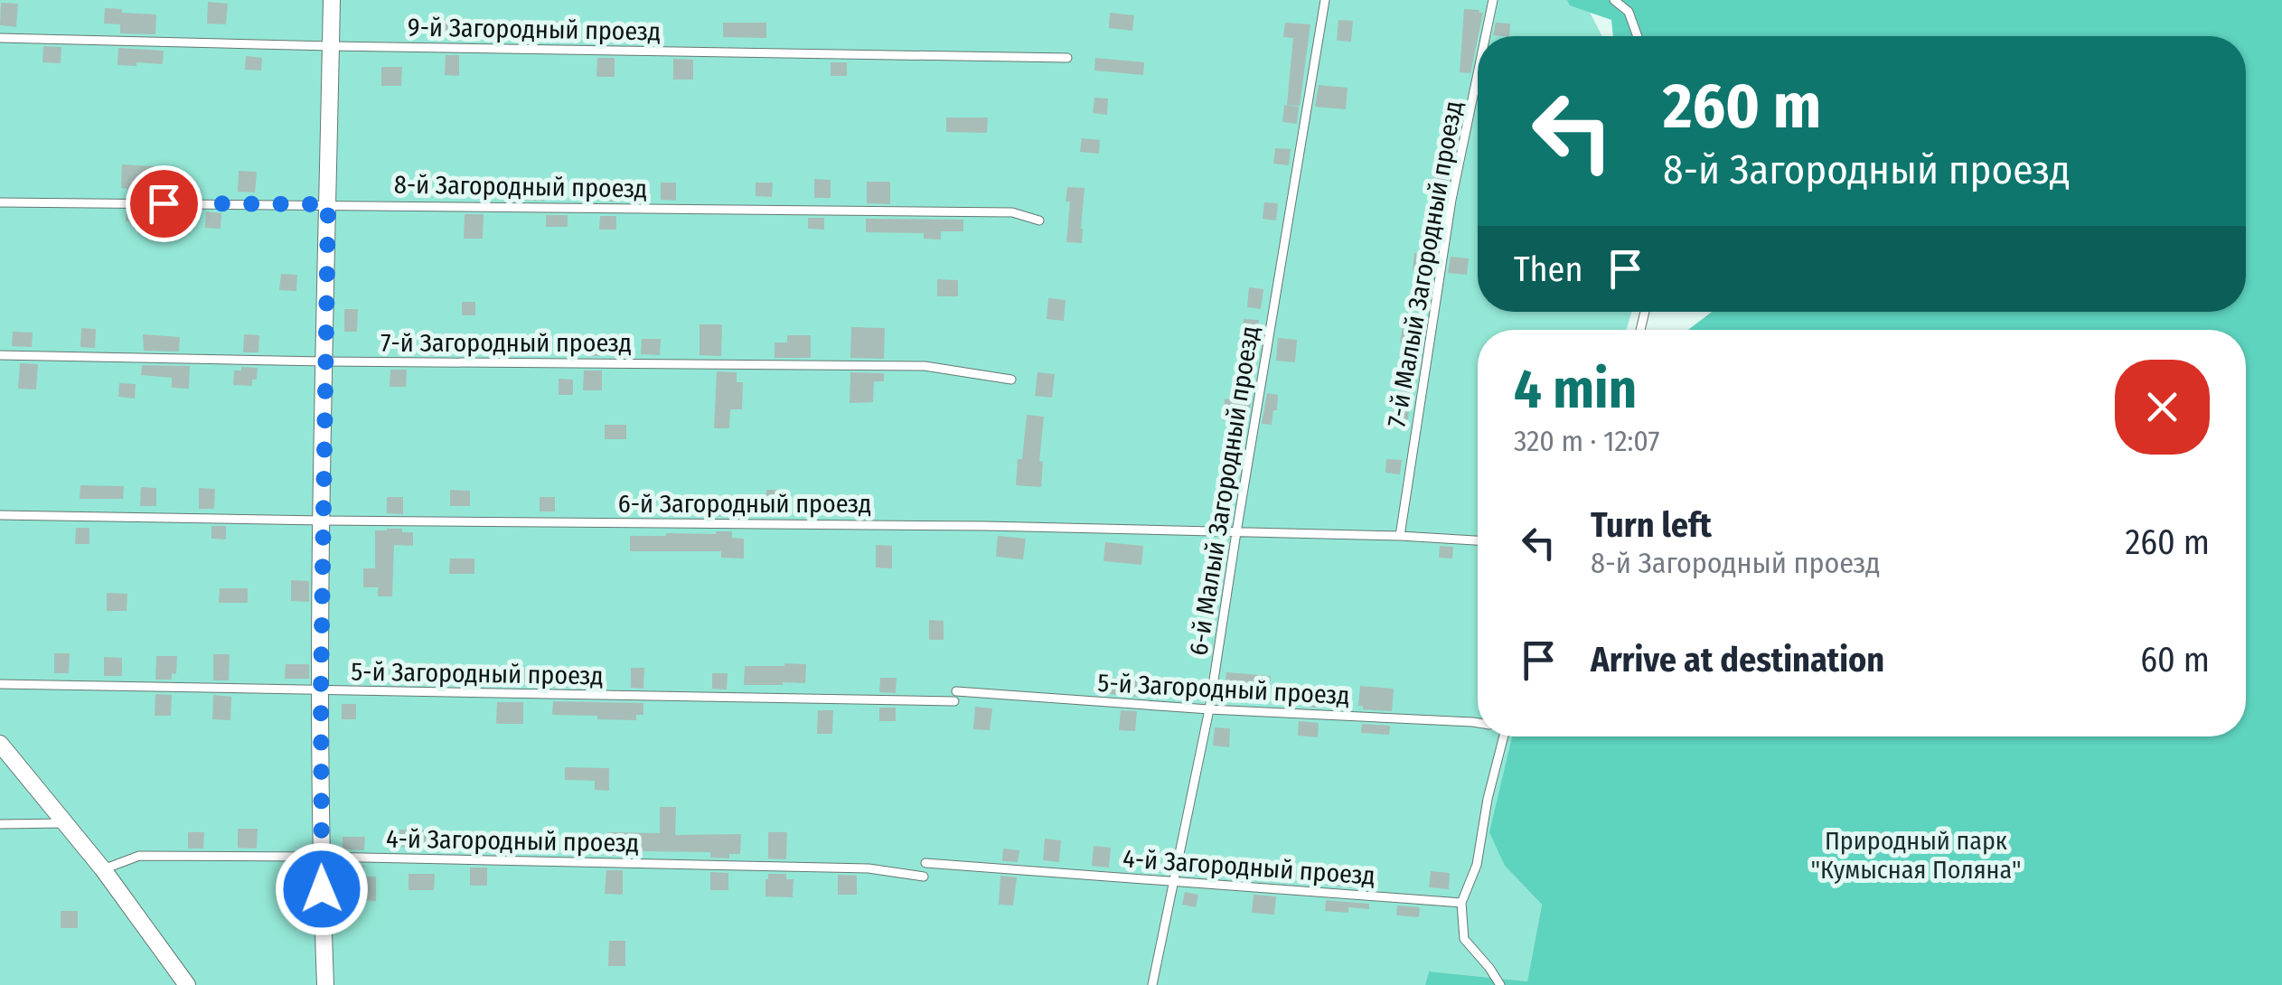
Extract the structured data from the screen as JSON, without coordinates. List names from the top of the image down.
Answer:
{
  "streets": {
    "lane": [
      "9-й Загородный проезд",
      "8-й Загородный проезд",
      "7-й Малый Загородный проезд",
      "7-й Загородный проезд",
      "6-й Малый Загородный проезд",
      "6-й Загородный проезд",
      "5-й Загородный проезд",
      "4-й Загородный проезд"
    ]
  },
  "crossings": [
    ["7-й Малый Загородный проезд", "6-й Загородный проезд"],
    ["6-й Малый Загородный проезд", "6-й Загородный проезд"],
    ["6-й Малый Загородный проезд", "5-й Загородный проезд"],
    ["6-й Малый Загородный проезд", "4-й Загородный проезд"]
  ],
  "parks": ["Природный парк \"Кумысная Поляна\""],
  "page": {
    "turn": ["260 m", "8-й Загородный проезд"],
    "then": "Then",
    "heading": ["4 min", "320 m · 12:07"],
    "list": [
      {
        "name": "Turn left",
        "note": "8-й Загородный проезд",
        "value": "260 m"
      },
      {
        "name": "Arrive at destination",
        "value": "60 m"
      }
    ]
  }
}
